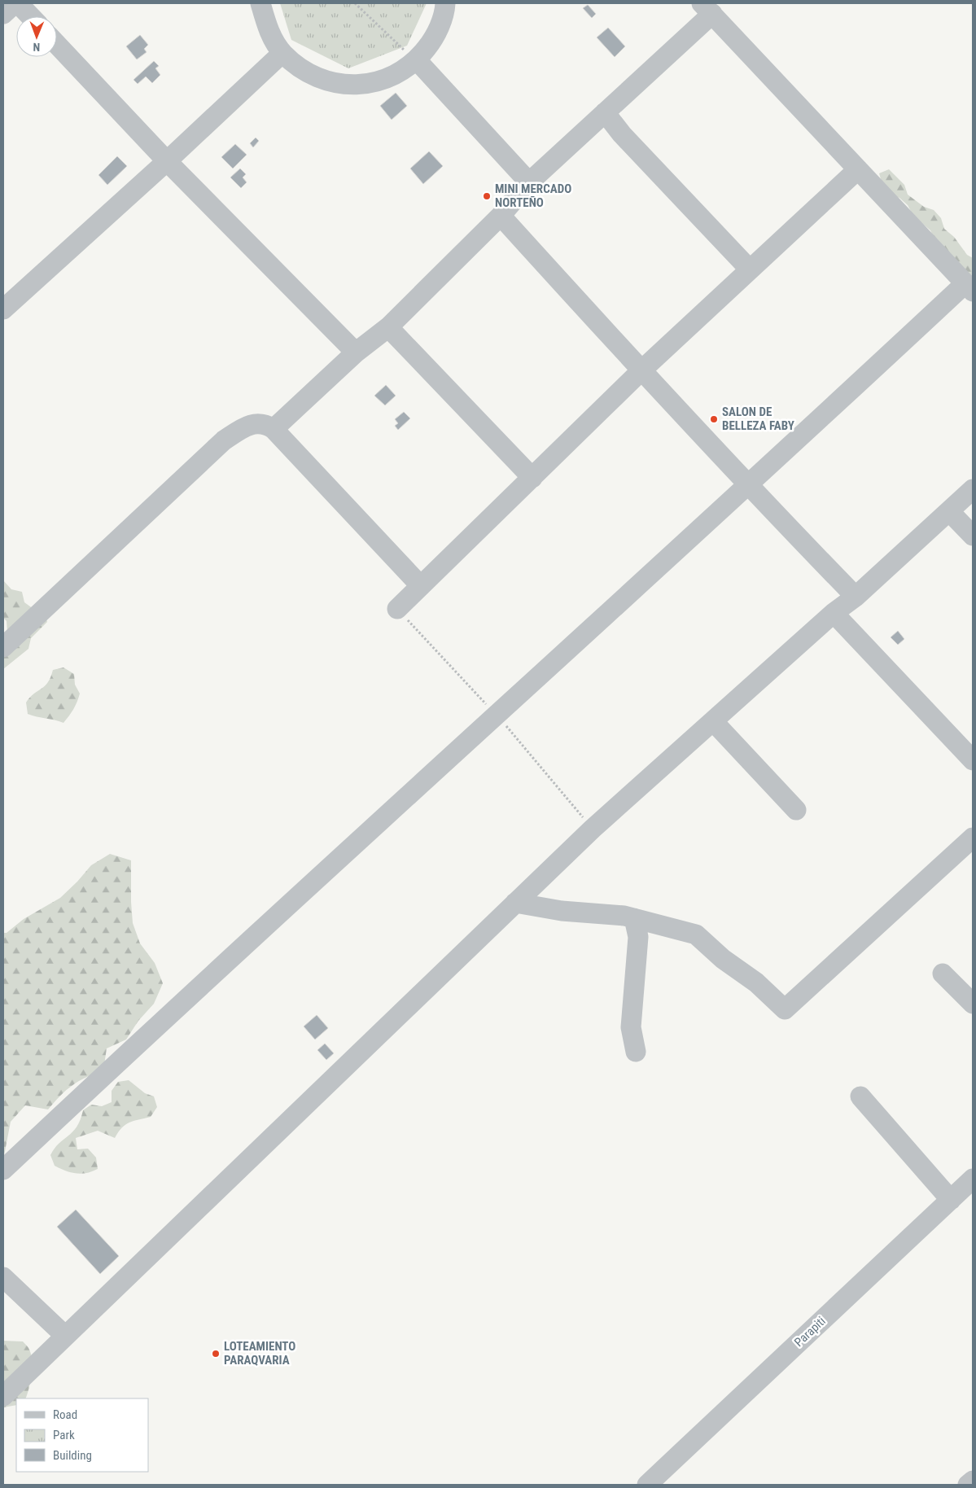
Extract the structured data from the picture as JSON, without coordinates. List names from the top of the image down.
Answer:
{
  "streets": {
    "street": ["Parapiti"]
  },
  "places": ["MINI MERCADO NORTEÑO", "SALON DE BELLEZA FABY", "LOTEAMIENTO PARAQVARIA"],
  "legend": ["Road", "Park", "Building"],
  "north": "bottom"
}
